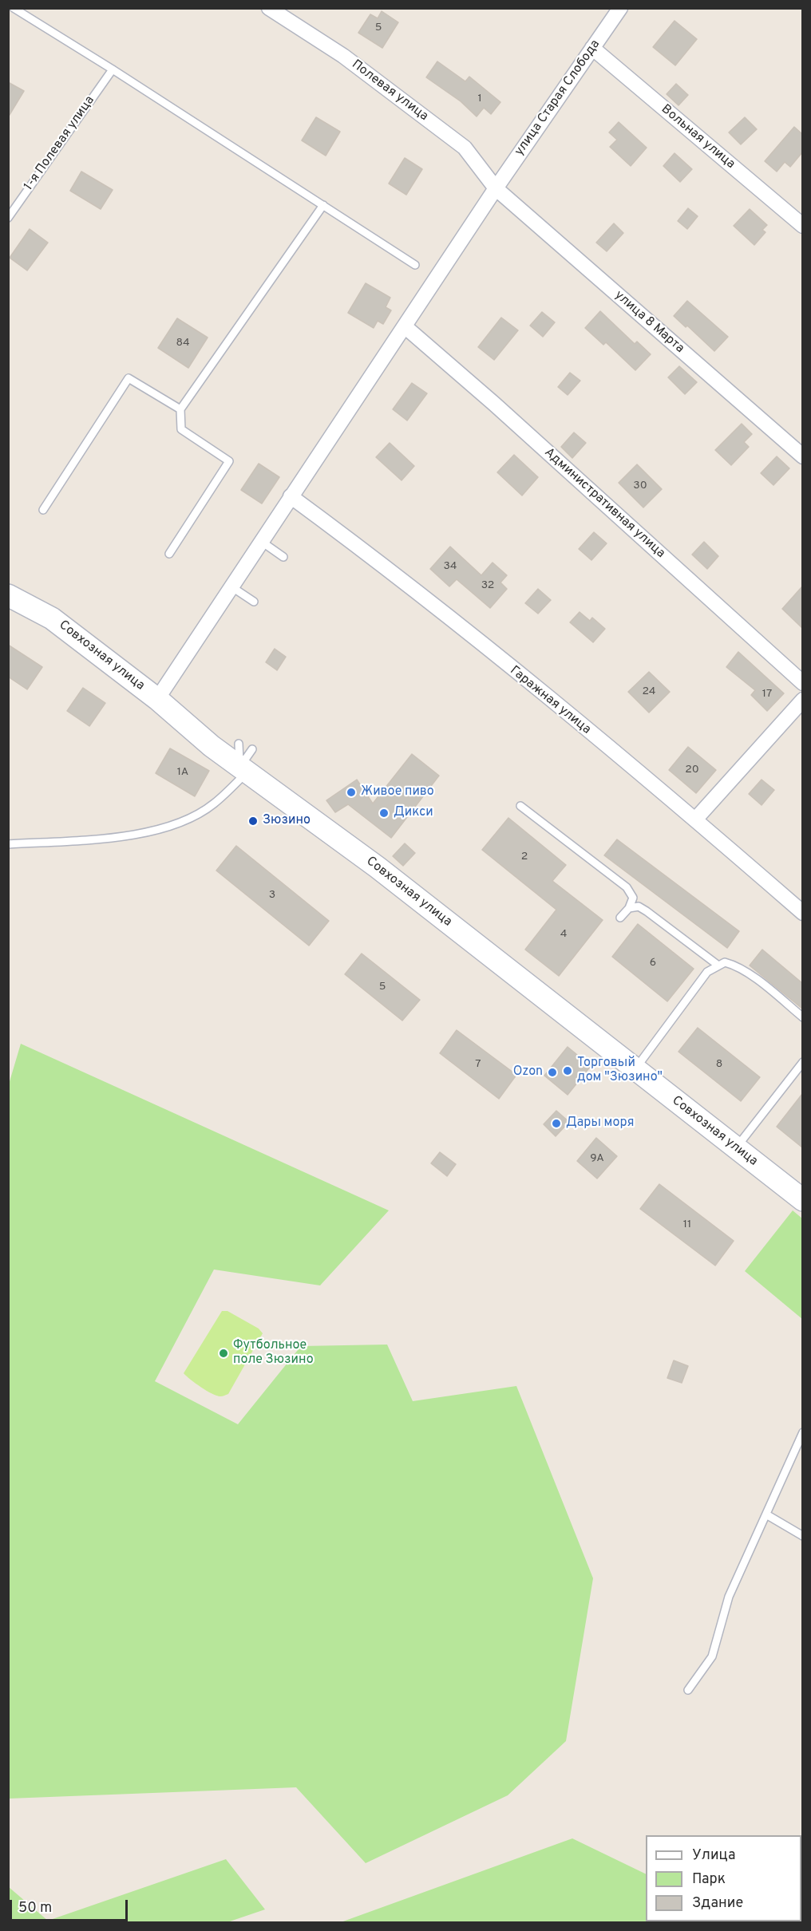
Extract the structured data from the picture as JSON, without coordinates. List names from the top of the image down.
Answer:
{
  "streets": {
    "street": [
      "Полевая улица",
      "улица Старая Слобода",
      "Вольная улица",
      "улица 8 Марта",
      "Административная улица",
      "Совхозная улица",
      "Гаражная улица"
    ],
    "lane": ["1-я Полевая улица"]
  },
  "crossings": [
    ["Полевая улица", "улица Старая Слобода"],
    ["Полевая улица", "улица 8 Марта"],
    ["улица Старая Слобода", "Вольная улица"],
    ["улица Старая Слобода", "улица 8 Марта"],
    ["улица Старая Слобода", "Административная улица"],
    ["улица Старая Слобода", "Совхозная улица"],
    ["улица Старая Слобода", "Гаражная улица"]
  ],
  "places": [
    "Живое пиво",
    "Дикси",
    "Зюзино",
    "Торговый дом \"Зюзино\"",
    "Ozon",
    "Дары моря",
    "Футбольное поле Зюзино"
  ],
  "house_numbers": [
    "5",
    "1",
    "84",
    "30",
    "34",
    "32",
    "24",
    "17",
    "20",
    "1А",
    "2",
    "3",
    "4",
    "6",
    "5",
    "7",
    "8",
    "9А",
    "11"
  ],
  "legend": ["Улица", "Парк", "Здание"],
  "scale_bar": "50 m"
}
